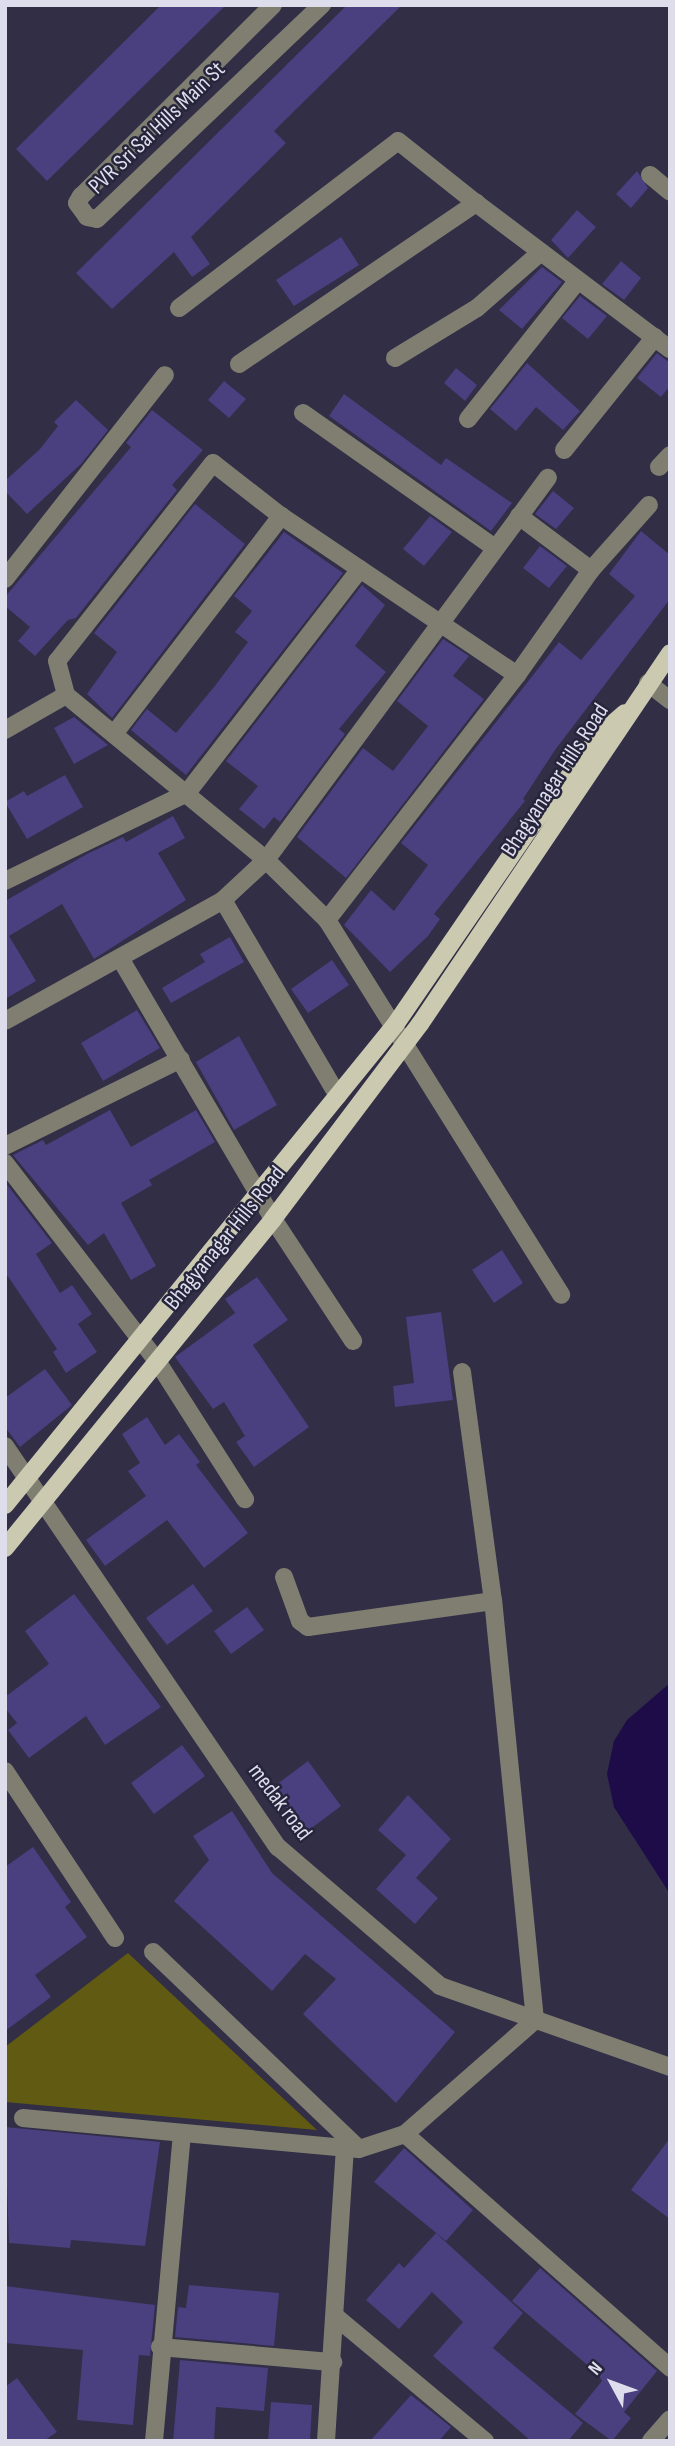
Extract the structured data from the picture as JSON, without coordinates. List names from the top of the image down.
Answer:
{
  "streets": {
    "main road": ["Bhagyanagar Hills Road"],
    "street": ["PVR Sri Sai Hills Main St", "medak road"]
  },
  "crossings": [
    ["Bhagyanagar Hills Road", "medak road"]
  ],
  "north": "top left"
}
